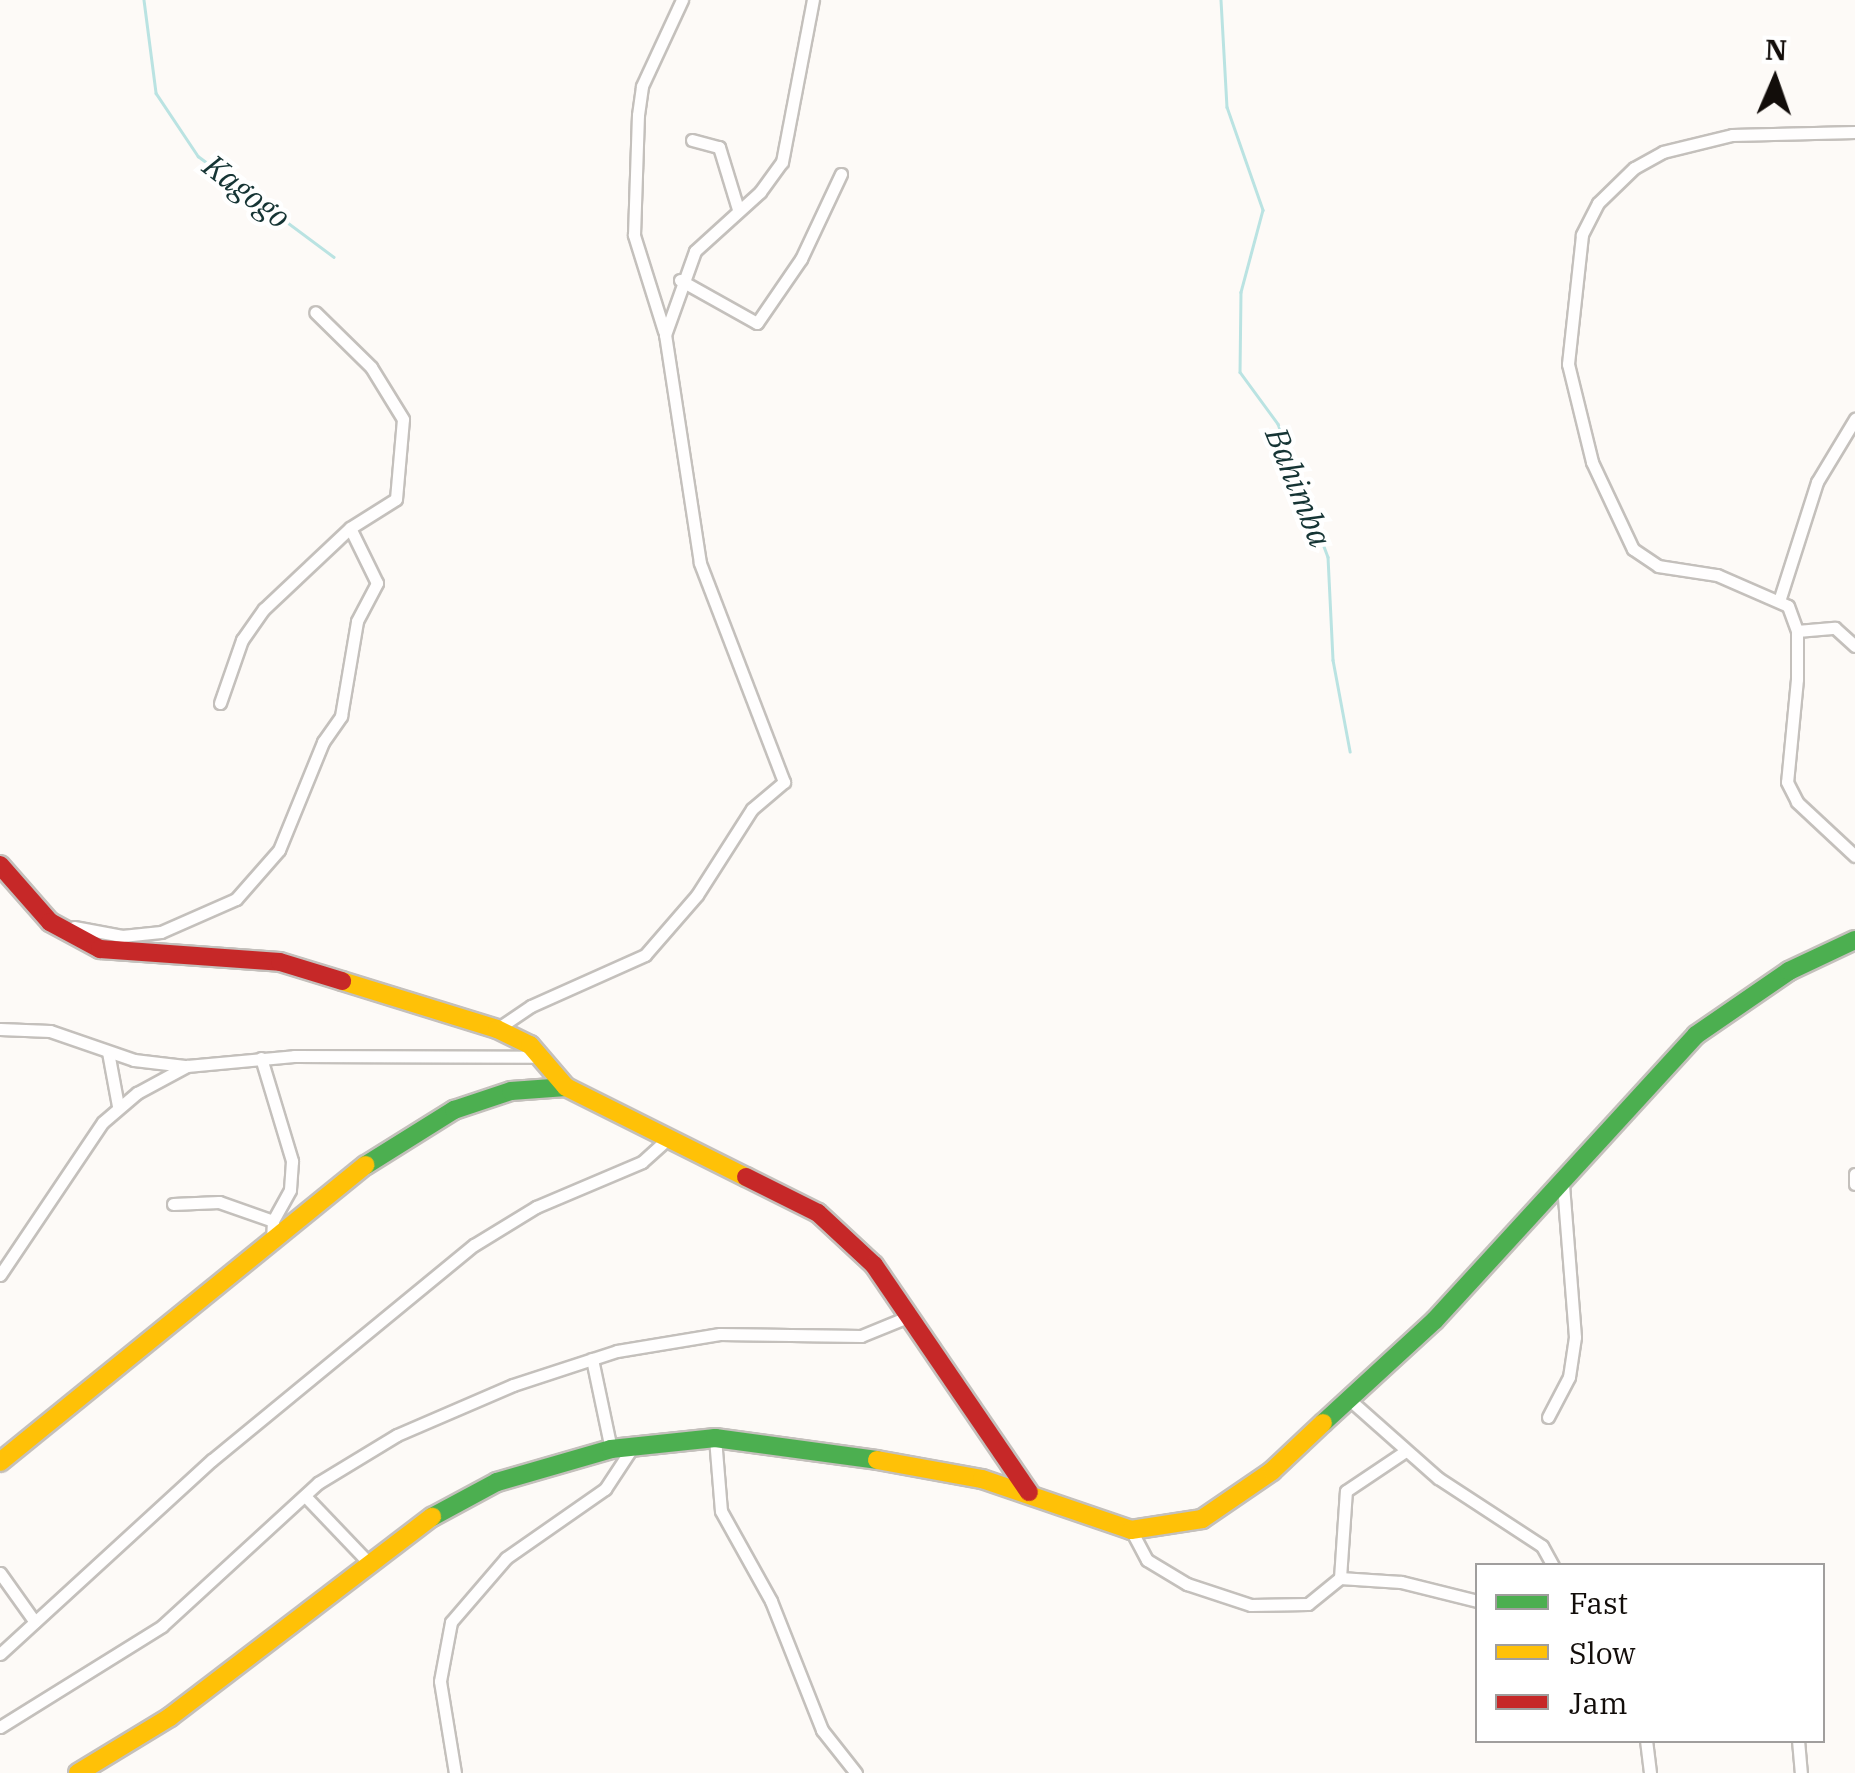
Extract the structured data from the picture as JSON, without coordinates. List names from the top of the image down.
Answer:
{
  "water": ["Kagogo", "Bahimba"],
  "legend": ["Fast", "Slow", "Jam"],
  "north": "top"
}
